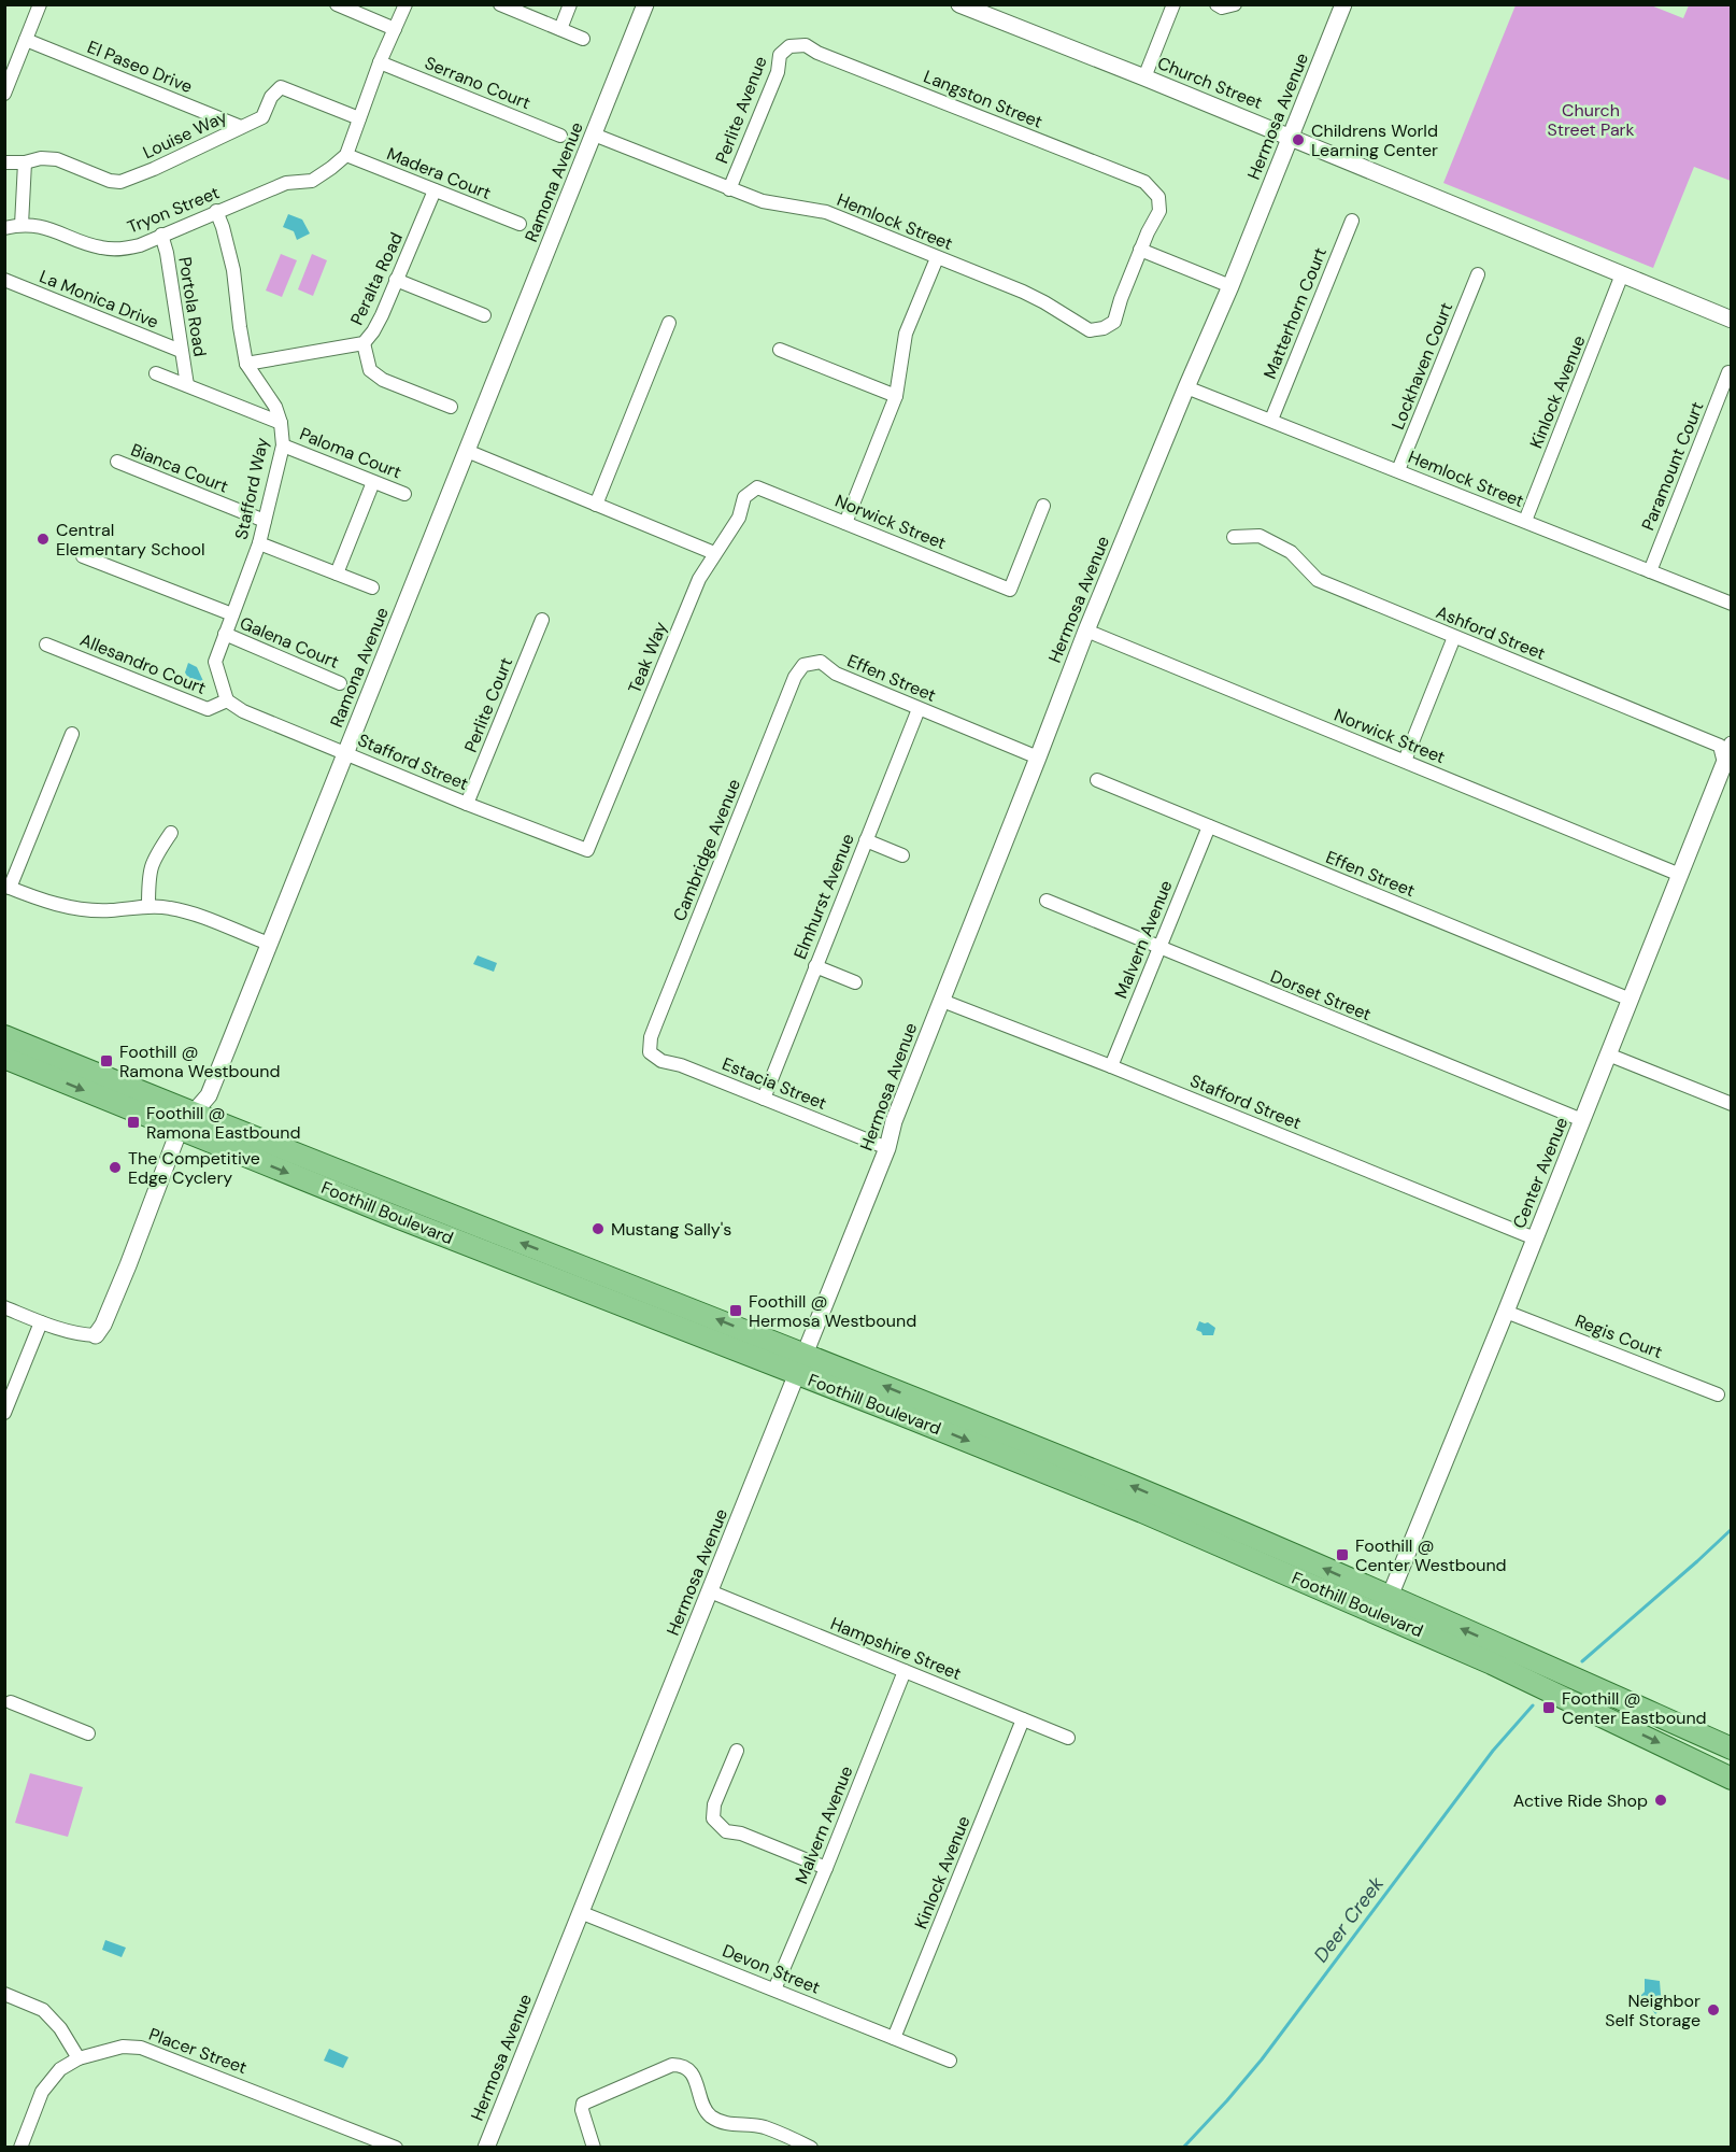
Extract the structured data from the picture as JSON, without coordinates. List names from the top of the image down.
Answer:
{
  "streets": {
    "main road": ["Foothill Boulevard"],
    "street": [
      "El Paseo Drive",
      "Serrano Court",
      "Church Street",
      "Langston Street",
      "Perlite Avenue",
      "Hermosa Avenue",
      "Louise Way",
      "Madera Court",
      "Ramona Avenue",
      "Tryon Street",
      "Hemlock Street",
      "Peralta Road",
      "La Monica Drive",
      "Portola Road",
      "Matterhorn Court",
      "Lockhaven Court",
      "Kinlock Avenue",
      "Paloma Court",
      "Paramount Court",
      "Bianca Court",
      "Stafford Way",
      "Norwick Street",
      "Ashford Street",
      "Galena Court",
      "Teak Way",
      "Allesandro Court",
      "Effen Street",
      "Perlite Court",
      "Stafford Street",
      "Cambridge Avenue",
      "Elmhurst Avenue",
      "Malvern Avenue",
      "Dorset Street",
      "Estacia Street",
      "Center Avenue",
      "Regis Court",
      "Hampshire Street",
      "Devon Street",
      "Placer Street"
    ]
  },
  "crossings": [
    ["El Paseo Drive", "Louise Way"],
    ["Church Street", "Hermosa Avenue"],
    ["Church Street", "Kinlock Avenue"],
    ["Langston Street", "Perlite Avenue"],
    ["Langston Street", "Hemlock Street"],
    ["Perlite Avenue", "Hemlock Street"],
    ["Hermosa Avenue", "Hemlock Street"],
    ["Hermosa Avenue", "Norwick Street"],
    ["Hermosa Avenue", "Effen Street"],
    ["Hermosa Avenue", "Stafford Street"],
    ["Hermosa Avenue", "Estacia Street"],
    ["Hermosa Avenue", "Foothill Boulevard"],
    ["Hermosa Avenue", "Hampshire Street"],
    ["Hermosa Avenue", "Devon Street"],
    ["Madera Court", "Tryon Street"],
    ["Madera Court", "Peralta Road"],
    ["Ramona Avenue", "Hemlock Street"],
    ["Ramona Avenue", "Stafford Street"],
    ["Ramona Avenue", "Foothill Boulevard"],
    ["Tryon Street", "Portola Road"],
    ["Tryon Street", "Stafford Way"],
    ["Hemlock Street", "Matterhorn Court"],
    ["Hemlock Street", "Lockhaven Court"],
    ["Hemlock Street", "Kinlock Avenue"],
    ["Hemlock Street", "Paramount Court"],
    ["Peralta Road", "Stafford Way"],
    ["La Monica Drive", "Portola Road"],
    ["Kinlock Avenue", "Hampshire Street"],
    ["Kinlock Avenue", "Devon Street"],
    ["Paloma Court", "Stafford Way"],
    ["Bianca Court", "Stafford Way"],
    ["Stafford Way", "Galena Court"],
    ["Stafford Way", "Allesandro Court"],
    ["Stafford Way", "Stafford Street"],
    ["Norwick Street", "Teak Way"],
    ["Norwick Street", "Center Avenue"],
    ["Ashford Street", "Center Avenue"],
    ["Teak Way", "Stafford Street"],
    ["Allesandro Court", "Stafford Street"],
    ["Effen Street", "Cambridge Avenue"],
    ["Effen Street", "Elmhurst Avenue"],
    ["Effen Street", "Malvern Avenue"],
    ["Effen Street", "Center Avenue"],
    ["Perlite Court", "Stafford Street"],
    ["Stafford Street", "Malvern Avenue"],
    ["Stafford Street", "Center Avenue"],
    ["Cambridge Avenue", "Estacia Street"],
    ["Elmhurst Avenue", "Estacia Street"],
    ["Malvern Avenue", "Dorset Street"],
    ["Malvern Avenue", "Hampshire Street"],
    ["Malvern Avenue", "Devon Street"],
    ["Dorset Street", "Center Avenue"],
    ["Center Avenue", "Foothill Boulevard"],
    ["Center Avenue", "Regis Court"]
  ],
  "water": ["Deer Creek"],
  "parks": ["Church Street Park"],
  "places": {
    "other": [
      "Childrens World Learning Center",
      "Central Elementary School",
      "The Competitive Edge Cyclery",
      "Mustang Sally's",
      "Active Ride Shop",
      "Neighbor Self Storage"
    ],
    "transit": [
      "Foothill @ Ramona Westbound",
      "Foothill @ Ramona Eastbound",
      "Foothill @ Hermosa Westbound",
      "Foothill @ Center Westbound",
      "Foothill @ Center Eastbound"
    ]
  }
}
